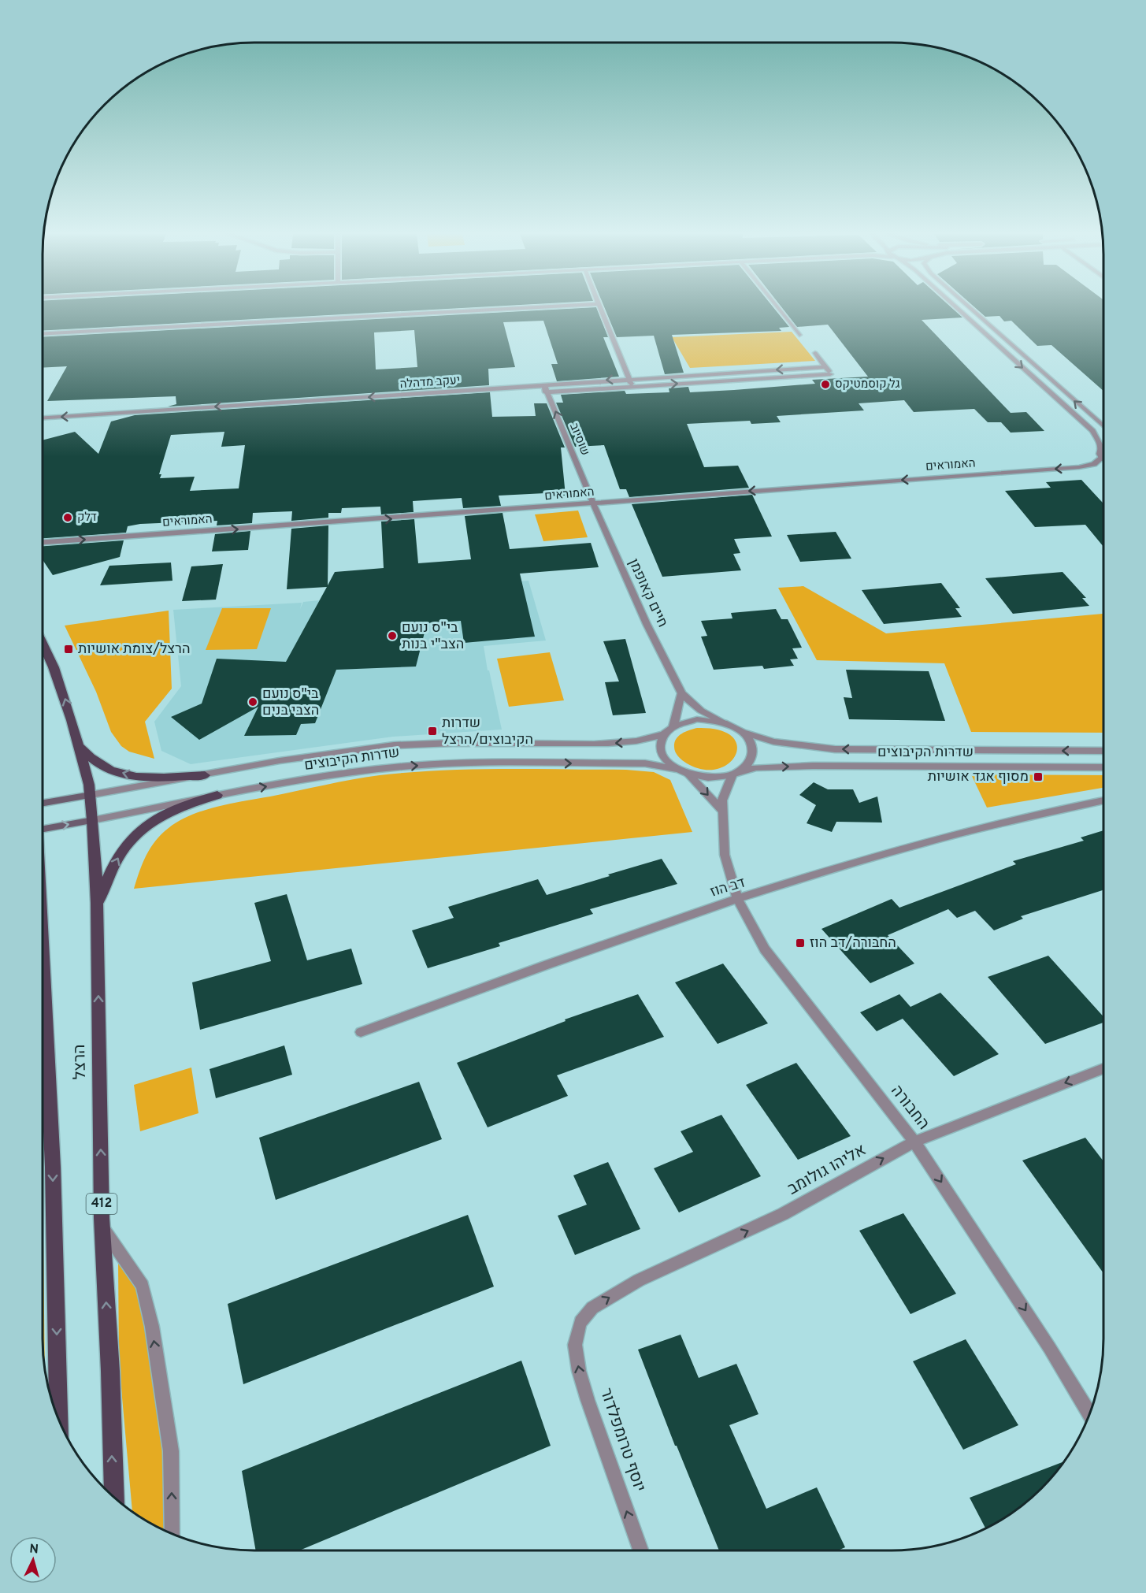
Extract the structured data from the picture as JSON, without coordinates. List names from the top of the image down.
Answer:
{
  "streets": {
    "main road": ["שדרות הקיבוצים", "הרצל", "412"],
    "street": [
      "יעקב מדהלה",
      "שוסיוב",
      "האמוראים",
      "חיים קאופמן",
      "דב הוז",
      "החבורה",
      "אליהו גולומב",
      "יוסף טרומפלדור"
    ]
  },
  "crossings": [
    ["יעקב מדהלה", "שוסיוב"],
    ["שוסיוב", "האמוראים"],
    ["שוסיוב", "חיים קאופמן"],
    ["האמוראים", "חיים קאופמן"],
    ["חיים קאופמן", "שדרות הקיבוצים"],
    ["חיים קאופמן", "החבורה"],
    ["שדרות הקיבוצים", "הרצל"],
    ["שדרות הקיבוצים", "החבורה"],
    ["דב הוז", "החבורה"],
    ["החבורה", "אליהו גולומב"],
    ["אליהו גולומב", "יוסף טרומפלדור"]
  ],
  "one_way": ["שוסיוב", "החבורה", "יוסף טרומפלדור"],
  "places": {
    "other": [
      "גל קוסמטיקס",
      "דלק",
      "בי\"ס נועם הצב\"י בנות",
      "בי\"ס נועם הצבי בנים"
    ],
    "transit": [
      "הרצל/צומת אושיות",
      "שדרות הקיבוצים/הרצל",
      "מסוף אגד אושיות",
      "החבורה/דב הוז"
    ]
  },
  "north": "top"
}
